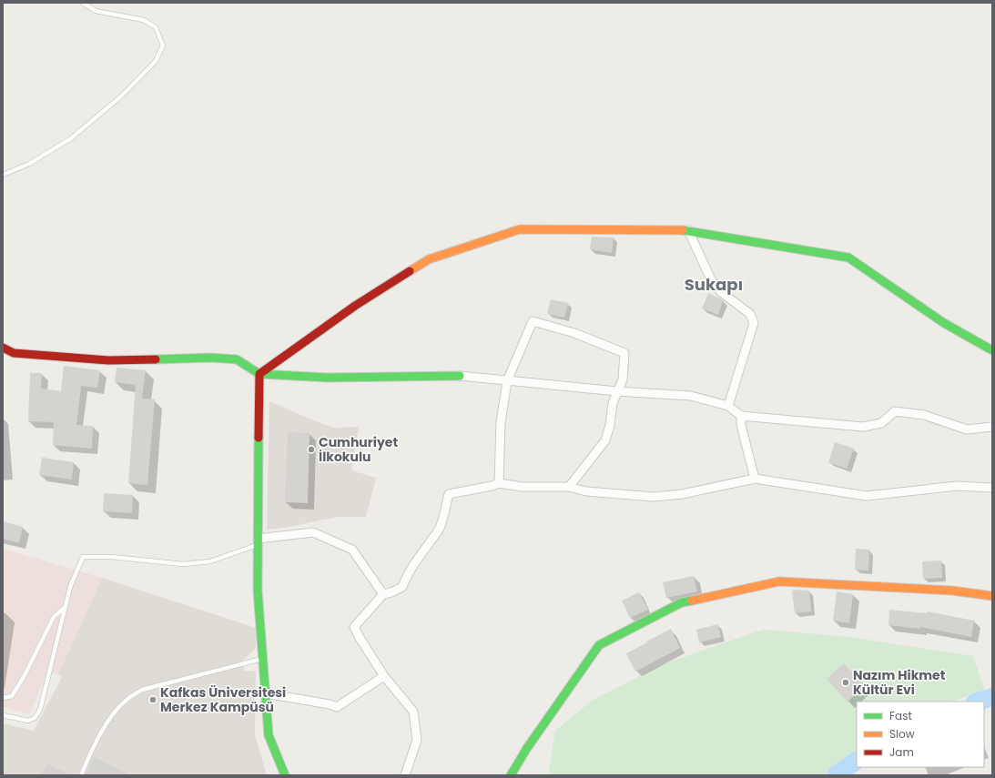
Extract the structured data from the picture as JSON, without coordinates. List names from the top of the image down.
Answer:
{
  "districts": ["Sukapı"],
  "places": ["Cumhuriyet İlkokulu", "Nazım Hikmet Kültür Evi", "Kafkas Üniversitesi Merkez Kampüsü"],
  "legend": ["Fast", "Slow", "Jam"]
}
